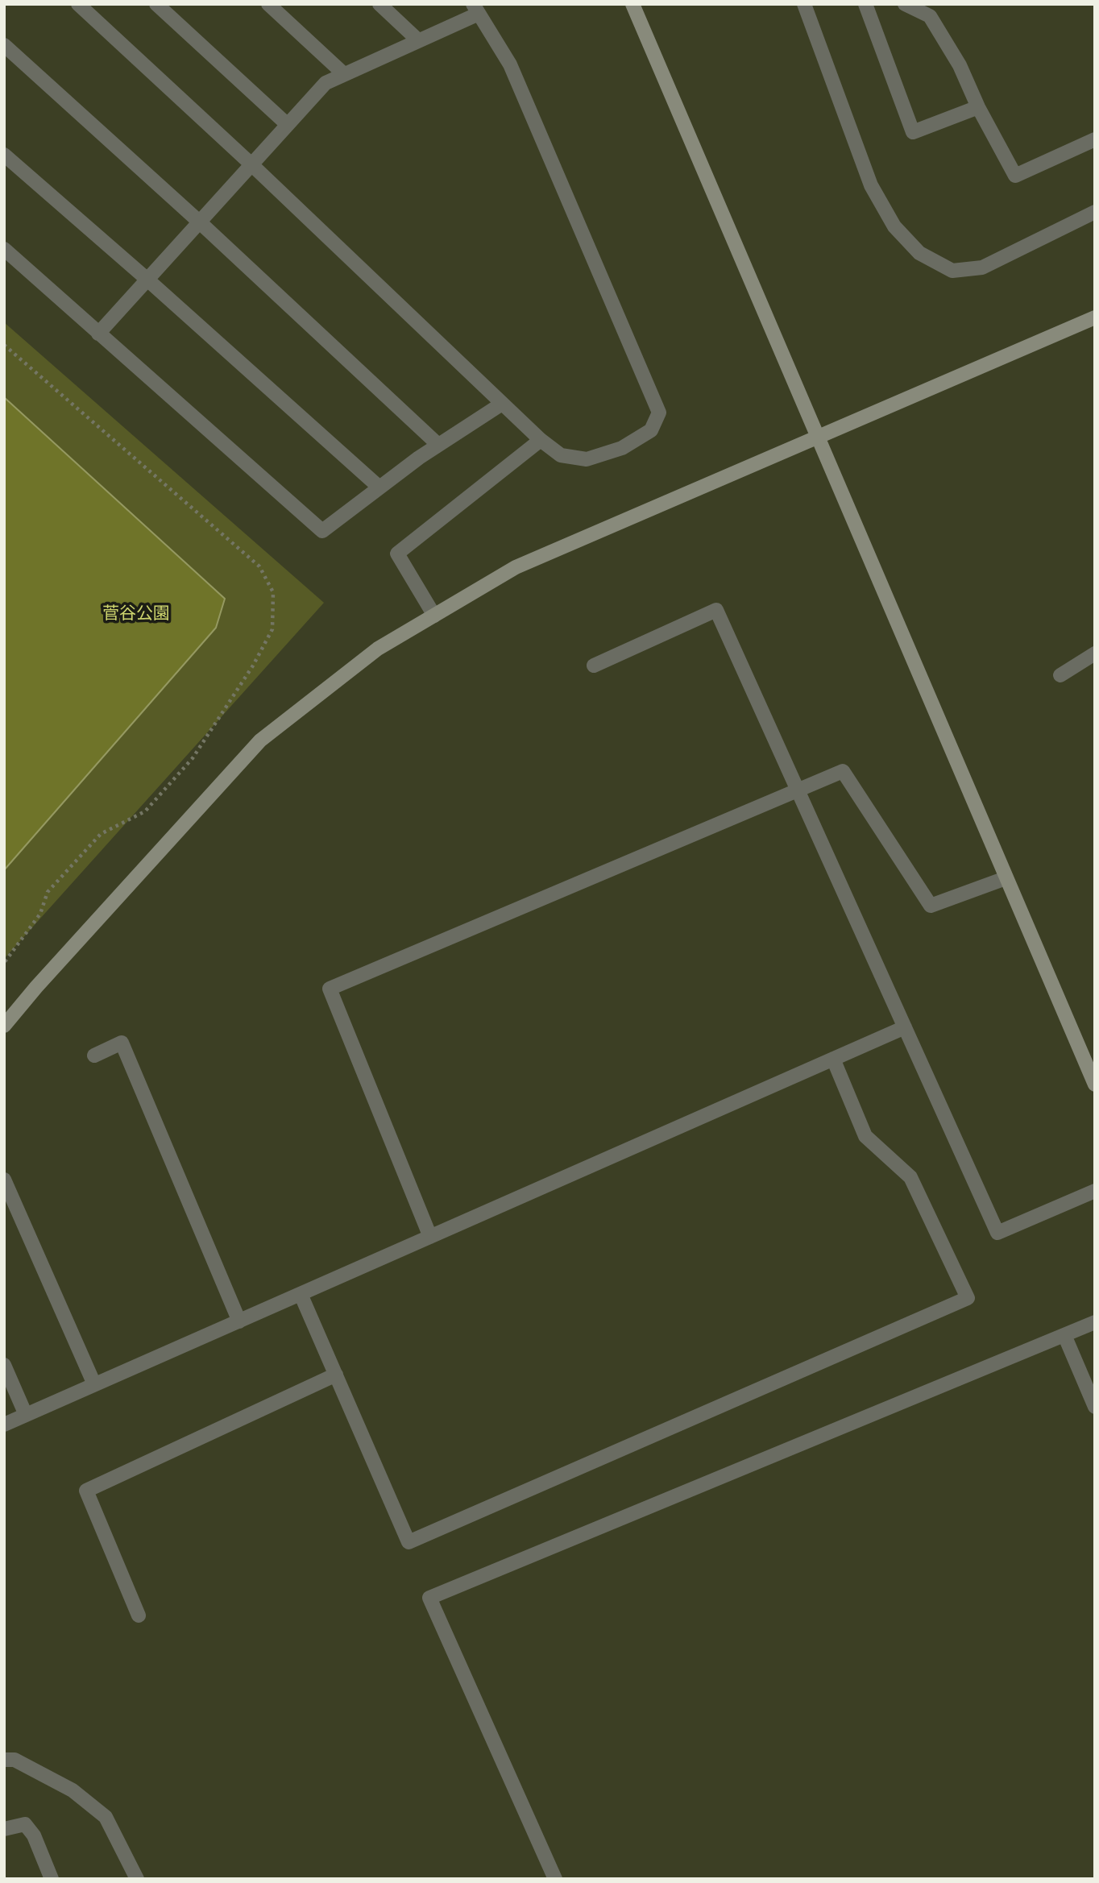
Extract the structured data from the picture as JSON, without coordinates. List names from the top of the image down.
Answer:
{
  "parks": ["菅谷公園"]
}
